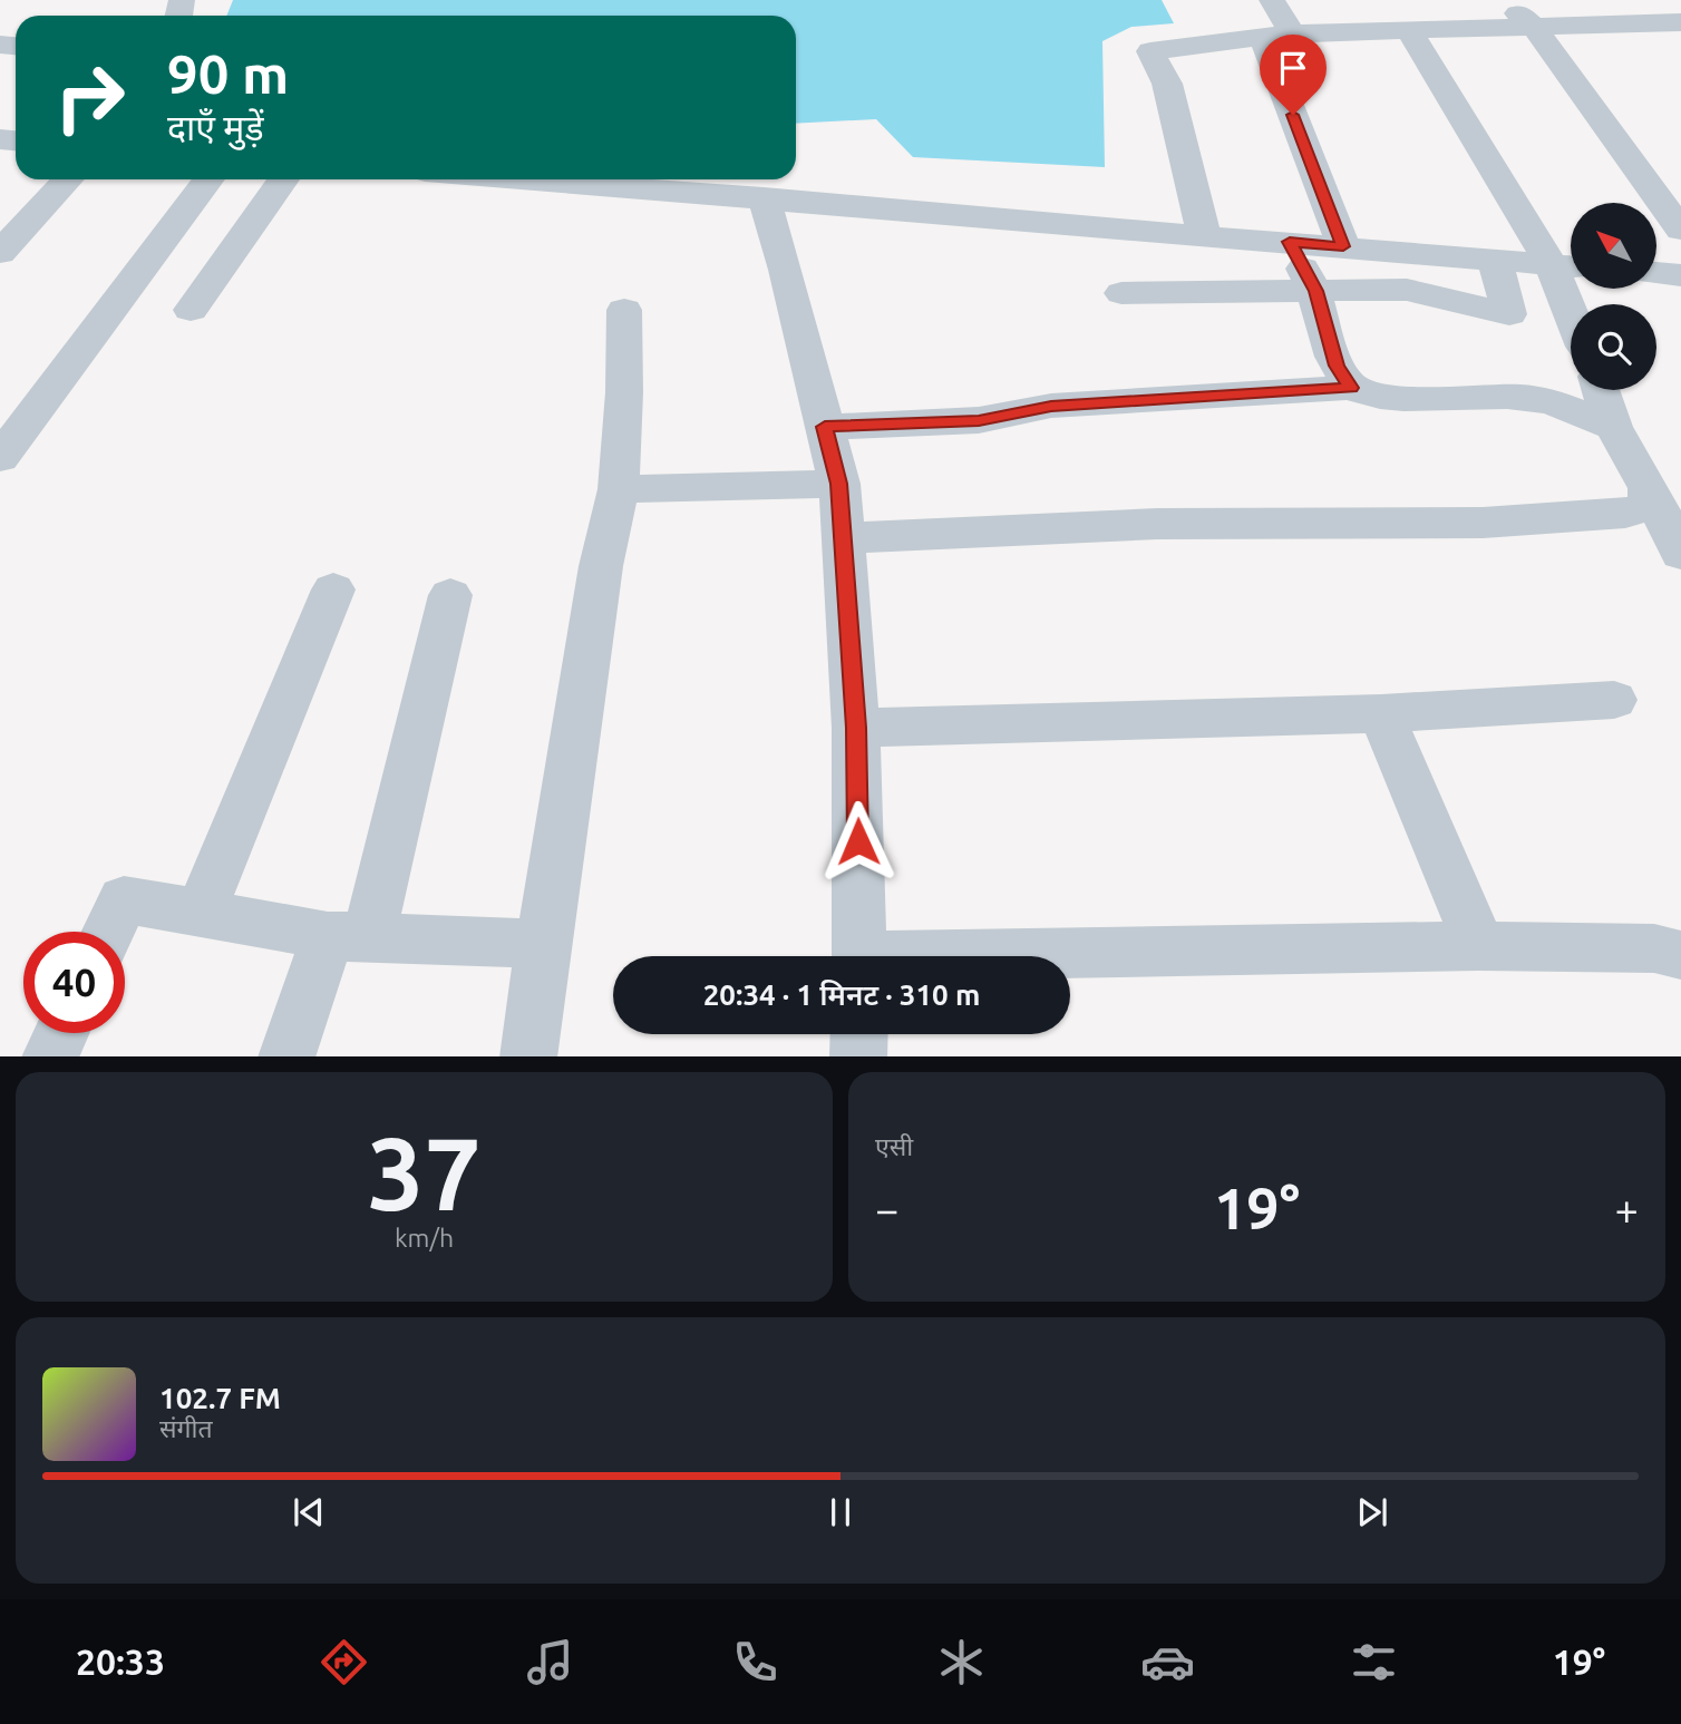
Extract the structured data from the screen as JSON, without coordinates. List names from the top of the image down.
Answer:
{
  "north": "top left",
  "page": {
    "turn": ["90 m", "दाएँ मुड़ें"],
    "limit": "40",
    "trip": "20:34 · 1 मिनट · 310 m",
    "tile": [
      ["37", "km/h"],
      "एसी"
    ],
    "heat": ["−", "19°", "+"],
    "song": ["102.7 FM", "संगीत"],
    "tabs": ["20:33", "19°"]
  }
}
